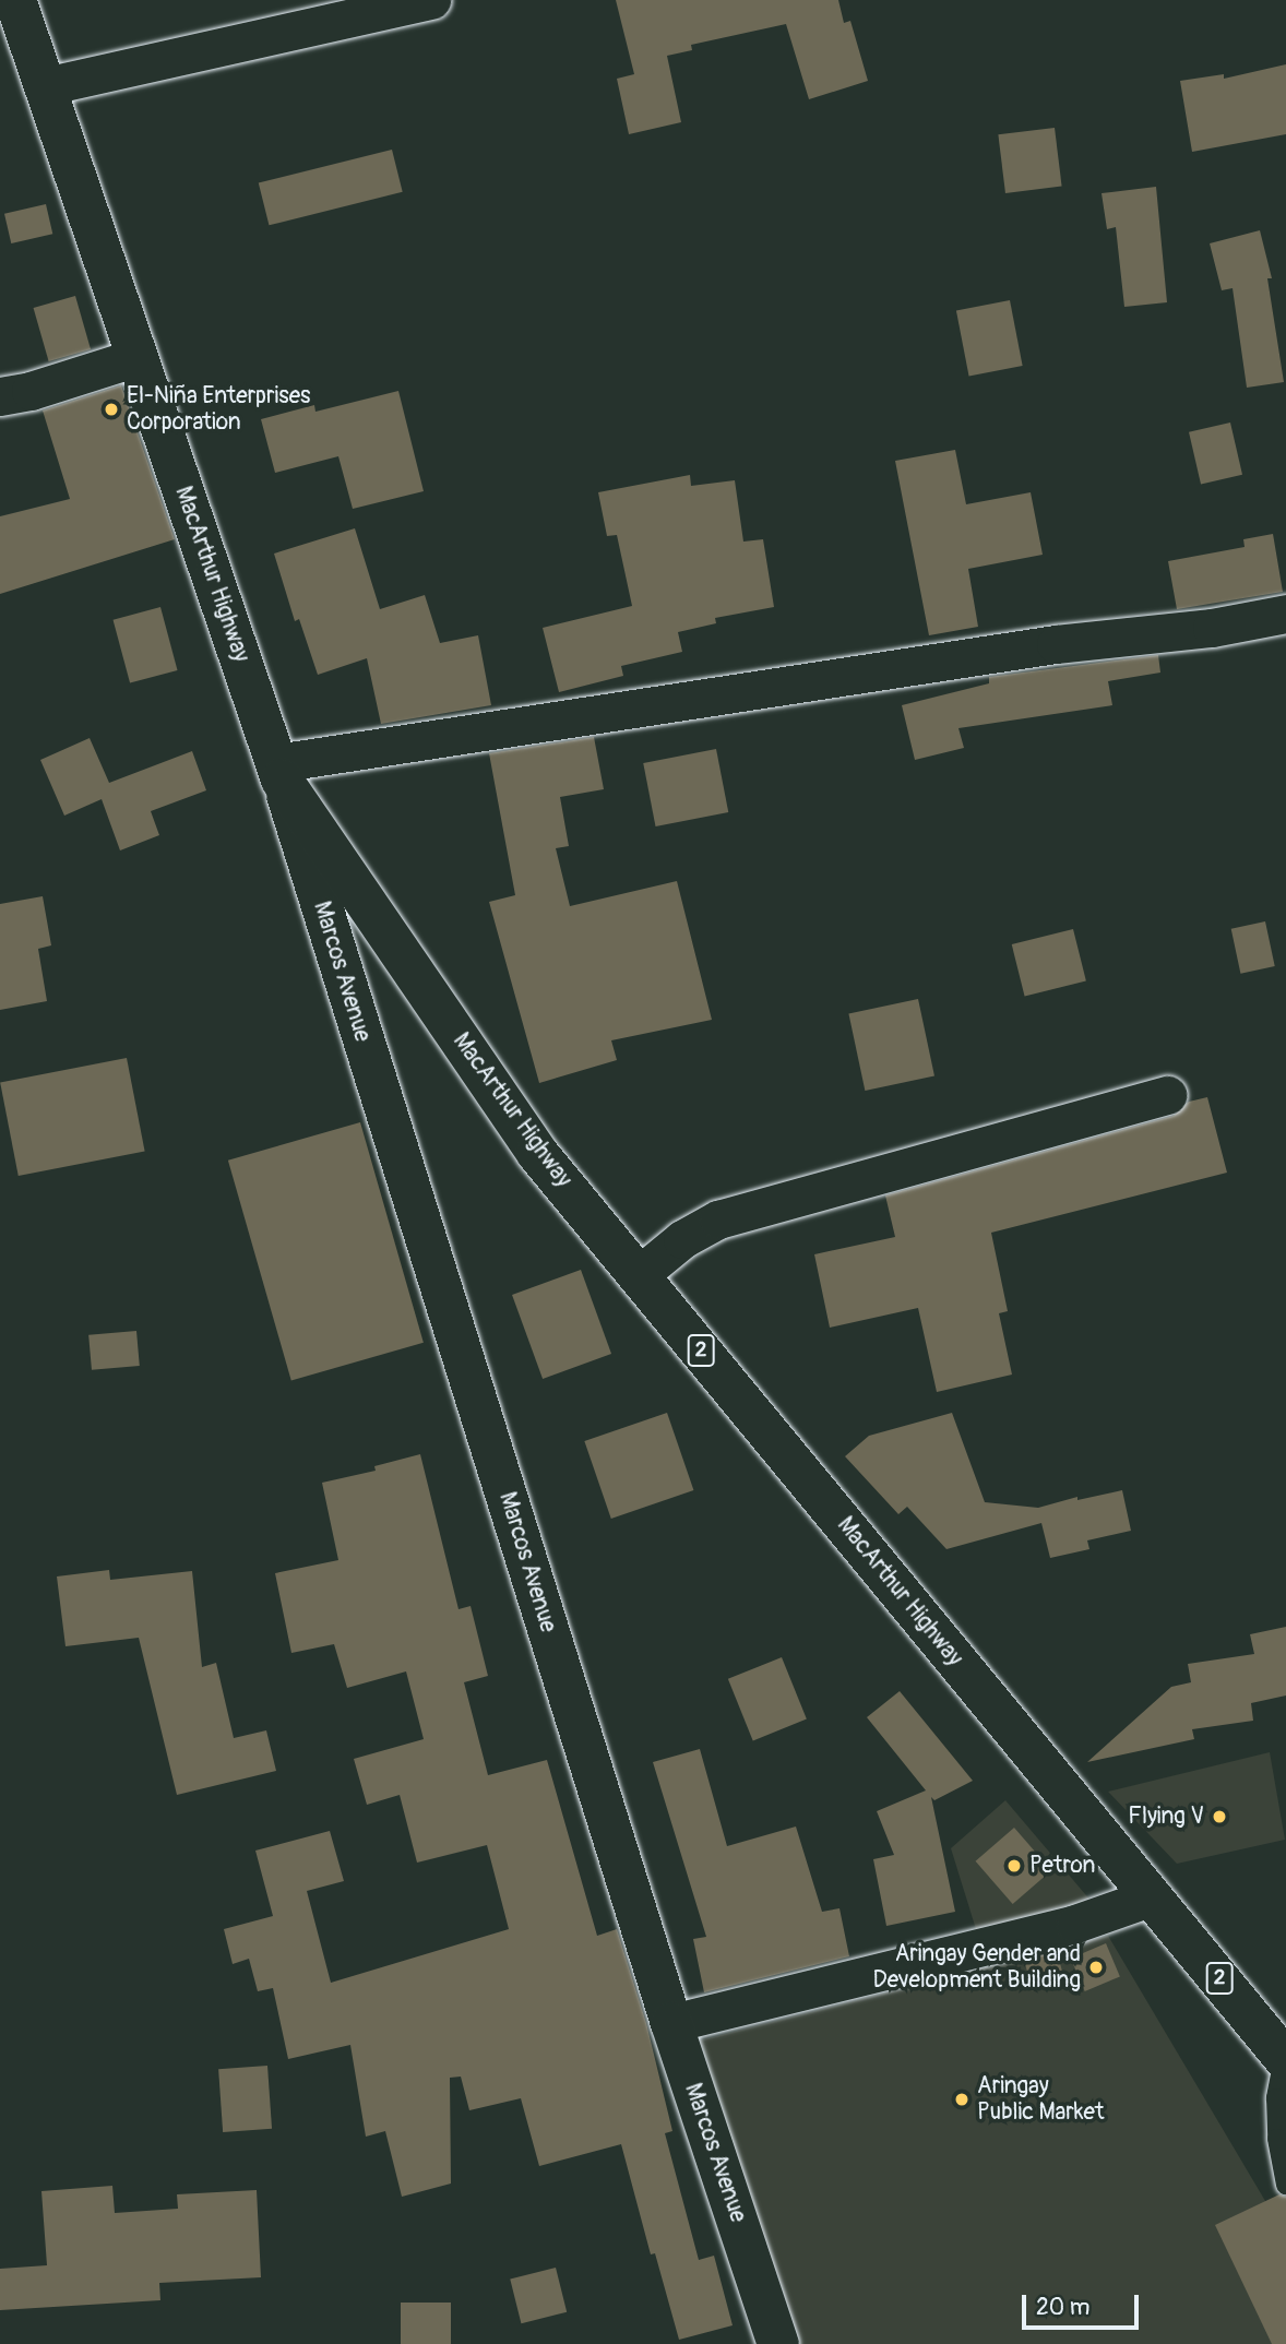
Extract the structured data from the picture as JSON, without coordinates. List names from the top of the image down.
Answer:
{
  "streets": {
    "main road": ["MacArthur Highway", "Marcos Avenue", "2"]
  },
  "crossings": [
    ["MacArthur Highway", "Marcos Avenue"]
  ],
  "places": [
    "El-Niña Enterprises Corporation",
    "Flying V",
    "Petron",
    "Aringay Gender and Development Building",
    "Aringay Public Market"
  ],
  "scale_bar": "20 m"
}
